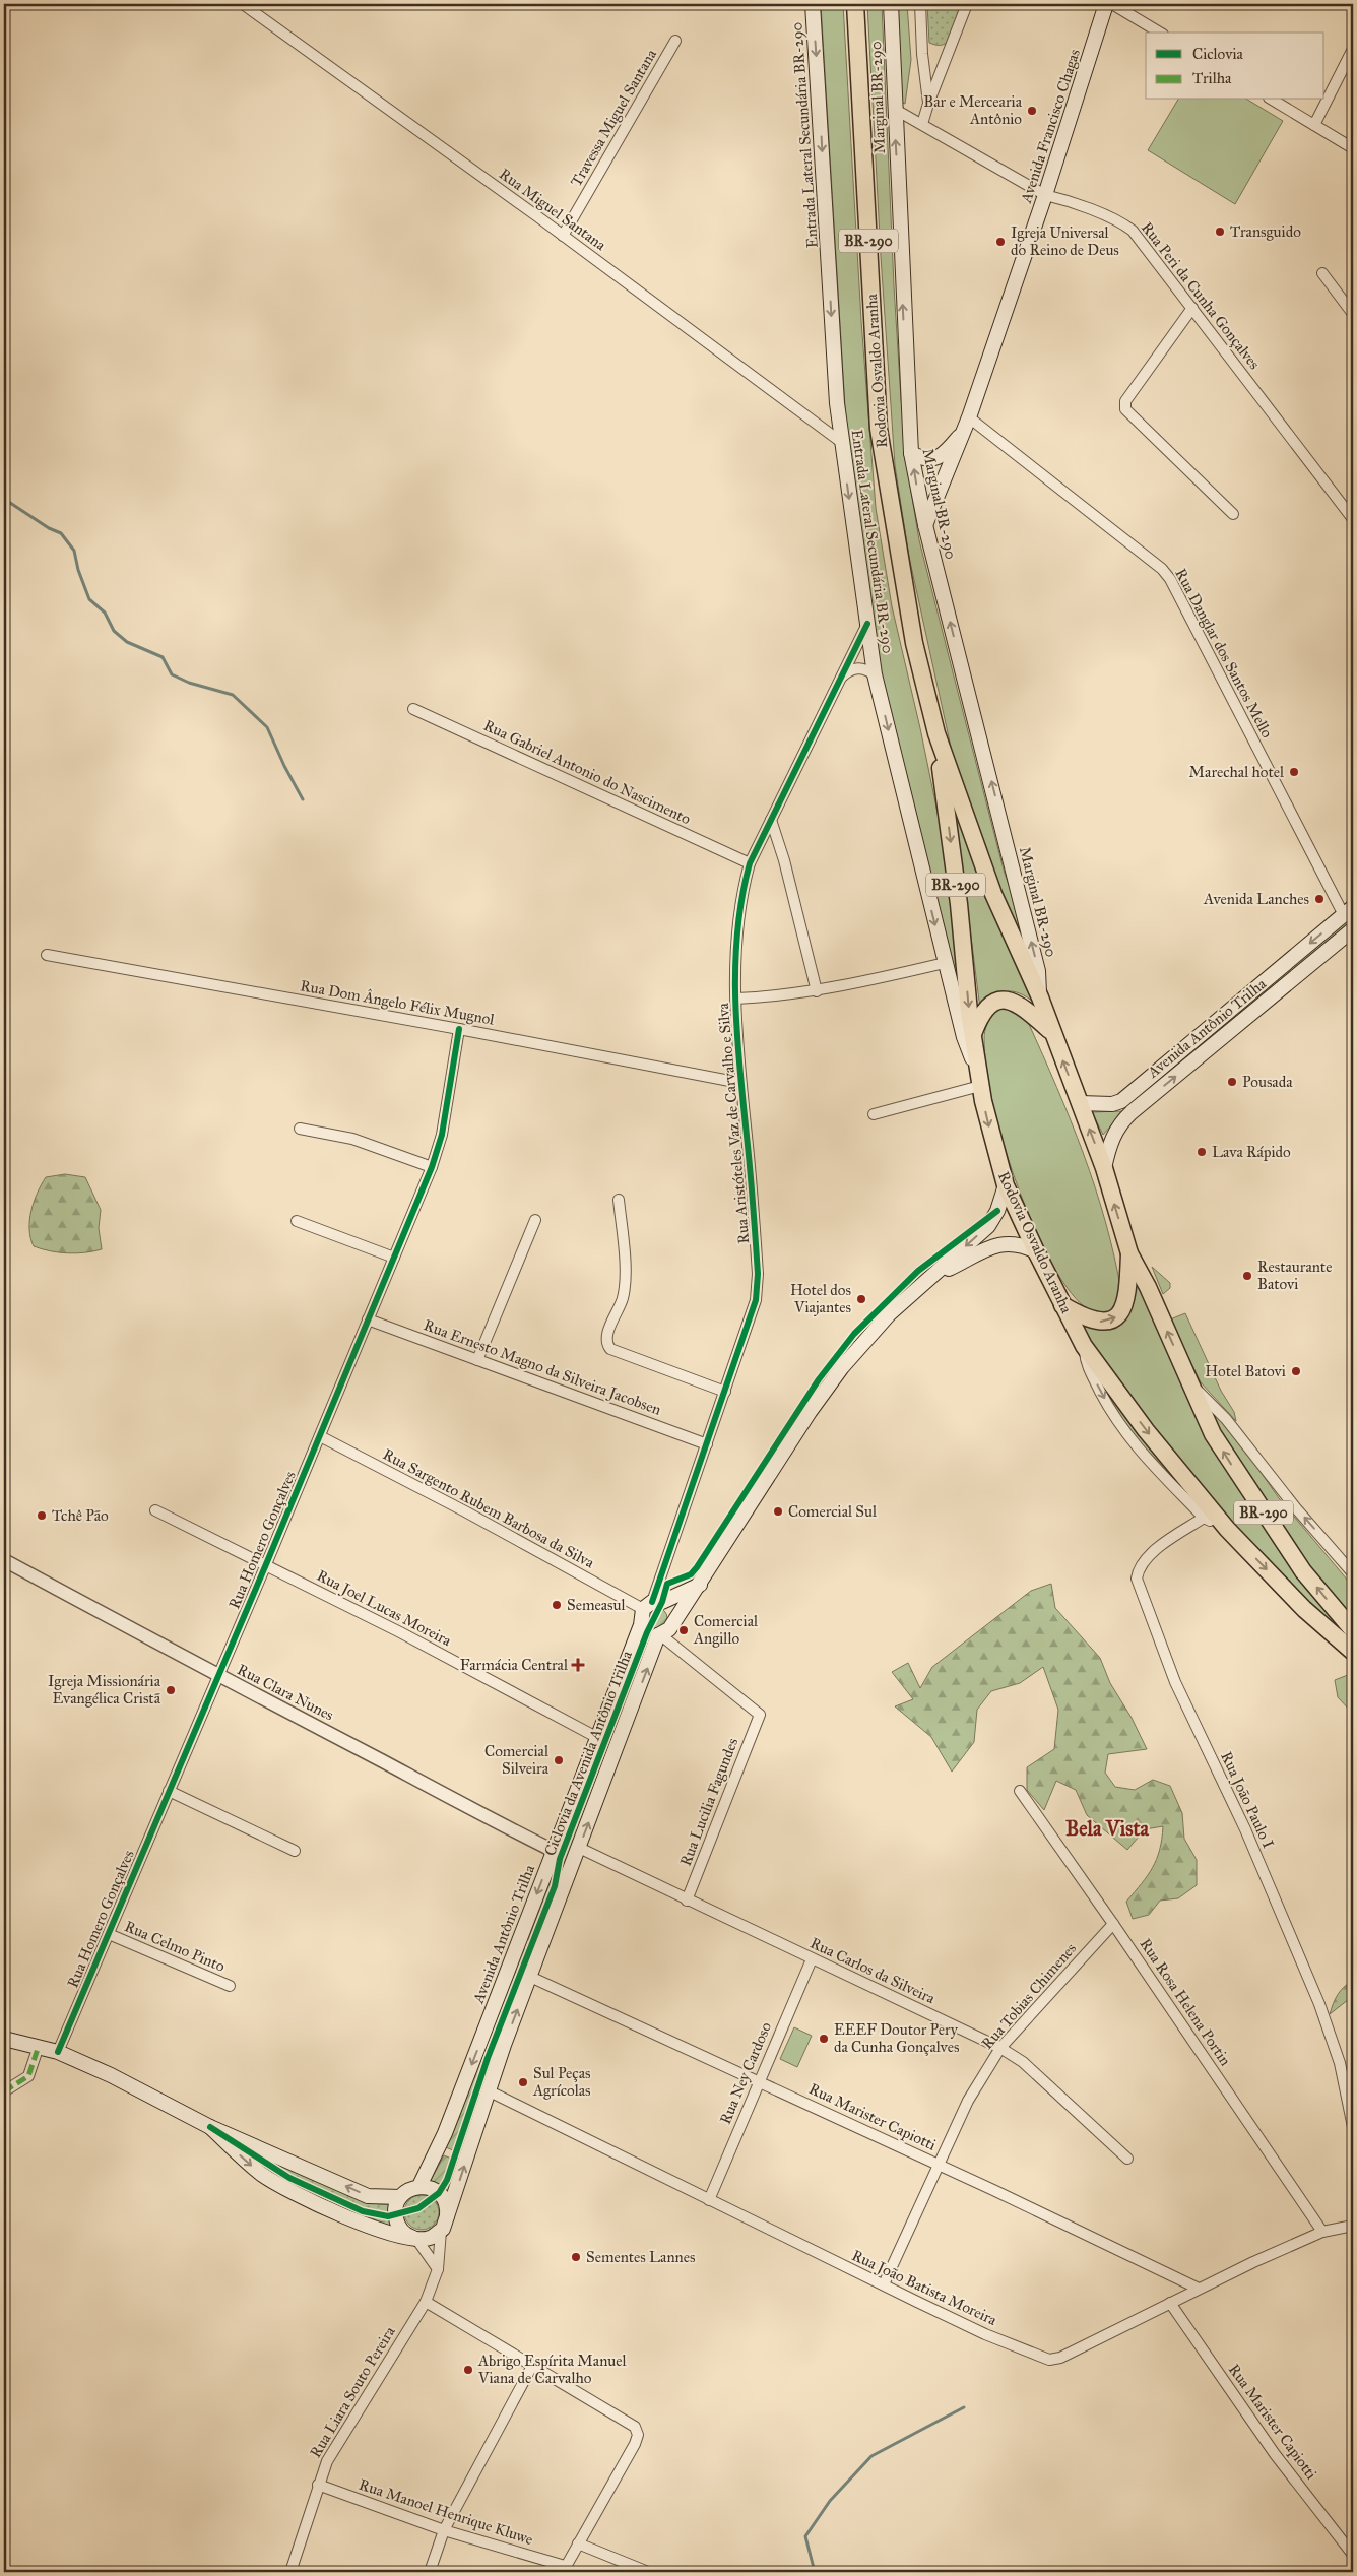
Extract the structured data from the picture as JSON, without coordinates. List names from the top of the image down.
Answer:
{
  "streets": {
    "highway": ["BR-290", "Rodovia Osvaldo Aranha"],
    "main road": [
      "Marginal BR-290",
      "Avenida Francisco Chagas",
      "Entrada Lateral Secundária BR-290",
      "Avenida Antônio Trilha"
    ],
    "street": [
      "Travessa Miguel Santana",
      "Rua Miguel Santana",
      "Rua Peri da Cunha Gonçalves",
      "Rua Danglar dos Santos Mello",
      "Rua Gabriel Antonio do Nascimento",
      "Rua Dom Ângelo Félix Mugnol",
      "Rua Aristóteles Vaz de Carvalho e Silva",
      "Rua Ernesto Magno da Silveira Jacobsen",
      "Rua Sargento Rubem Barbosa da Silva",
      "Rua Homero Gonçalves",
      "Rua Joel Lucas Moreira",
      "Rua Clara Nunes",
      "Rua João Paulo I",
      "Rua Lucilia Fagundes",
      "Rua Celmo Pinto",
      "Rua Carlos da Silveira",
      "Rua Tobias Chimenes",
      "Rua Rosa Helena Portin",
      "Rua Ney Cardoso",
      "Rua Marister Capiotti",
      "Rua João Batista Moreira",
      "Rua Liara Souto Pereira",
      "Rua Manoel Henrique Kluwe"
    ],
    "cycle path": ["Ciclovia da Avenida Antônio Trilha"]
  },
  "crossings": [
    ["Marginal BR-290", "Avenida Francisco Chagas"],
    ["Marginal BR-290", "Rua Peri da Cunha Gonçalves"],
    ["Marginal BR-290", "Rodovia Osvaldo Aranha"],
    ["Travessa Miguel Santana", "Rua Miguel Santana"],
    ["Avenida Francisco Chagas", "Rua Peri da Cunha Gonçalves"],
    ["Avenida Francisco Chagas", "Rua Danglar dos Santos Mello"],
    ["Entrada Lateral Secundária BR-290", "Rua Miguel Santana"],
    ["Entrada Lateral Secundária BR-290", "Rodovia Osvaldo Aranha"],
    ["Entrada Lateral Secundária BR-290", "Rua Aristóteles Vaz de Carvalho e Silva"],
    ["BR-290", "Rodovia Osvaldo Aranha"],
    ["Rodovia Osvaldo Aranha", "Avenida Antônio Trilha"],
    ["Rua Danglar dos Santos Mello", "Avenida Antônio Trilha"],
    ["Rua Gabriel Antonio do Nascimento", "Rua Aristóteles Vaz de Carvalho e Silva"],
    ["Rua Dom Ângelo Félix Mugnol", "Rua Aristóteles Vaz de Carvalho e Silva"],
    ["Rua Dom Ângelo Félix Mugnol", "Rua Homero Gonçalves"],
    ["Avenida Antônio Trilha", "Rua Aristóteles Vaz de Carvalho e Silva"],
    ["Avenida Antônio Trilha", "Rua Sargento Rubem Barbosa da Silva"],
    ["Avenida Antônio Trilha", "Rua Joel Lucas Moreira"],
    ["Avenida Antônio Trilha", "Rua Clara Nunes"],
    ["Avenida Antônio Trilha", "Rua Lucilia Fagundes"],
    ["Avenida Antônio Trilha", "Rua Liara Souto Pereira"],
    ["Rua Aristóteles Vaz de Carvalho e Silva", "Rua Ernesto Magno da Silveira Jacobsen"],
    ["Rua Aristóteles Vaz de Carvalho e Silva", "Rua Sargento Rubem Barbosa da Silva"],
    ["Rua Aristóteles Vaz de Carvalho e Silva", "Rua Lucilia Fagundes"],
    ["Rua Ernesto Magno da Silveira Jacobsen", "Rua Homero Gonçalves"],
    ["Rua Sargento Rubem Barbosa da Silva", "Rua Homero Gonçalves"],
    ["Rua Sargento Rubem Barbosa da Silva", "Rua Lucilia Fagundes"],
    ["Rua Homero Gonçalves", "Rua Joel Lucas Moreira"],
    ["Rua Homero Gonçalves", "Rua Clara Nunes"],
    ["Rua Homero Gonçalves", "Rua Celmo Pinto"],
    ["Rua Lucilia Fagundes", "Rua Carlos da Silveira"],
    ["Rua Carlos da Silveira", "Rua Tobias Chimenes"],
    ["Rua Carlos da Silveira", "Rua Ney Cardoso"],
    ["Rua Tobias Chimenes", "Rua Rosa Helena Portin"],
    ["Rua Tobias Chimenes", "Rua Marister Capiotti"],
    ["Rua Tobias Chimenes", "Rua João Batista Moreira"],
    ["Rua Rosa Helena Portin", "Rua João Batista Moreira"],
    ["Rua Ney Cardoso", "Rua Marister Capiotti"],
    ["Rua Ney Cardoso", "Rua João Batista Moreira"],
    ["Rua Marister Capiotti", "Rua João Batista Moreira"],
    ["Rua Liara Souto Pereira", "Rua Manoel Henrique Kluwe"]
  ],
  "one_way": ["Marginal BR-290", "Entrada Lateral Secundária BR-290"],
  "districts": ["Bela Vista"],
  "places": {
    "other": [
      "Bar e Mercearia Antônio",
      "Transguido",
      "Igreja Universal do Reino de Deus",
      "Marechal hotel",
      "Avenida Lanches",
      "Pousada",
      "Lava Rápido",
      "Restaurante Batovi",
      "Hotel dos Viajantes",
      "Hotel Batovi",
      "Comercial Sul",
      "Tchê Pão",
      "Semeasul",
      "Comercial Angillo",
      "Igreja Missionária Evangélica Cristã",
      "Comercial Silveira",
      "EEEF Doutor Pery da Cunha Gonçalves",
      "Sul Peças Agrícolas",
      "Sementes Lannes",
      "Abrigo Espírita Manuel Viana de Carvalho"
    ],
    "health": ["Farmácia Central"]
  },
  "legend": ["Ciclovia", "Trilha"]
}
